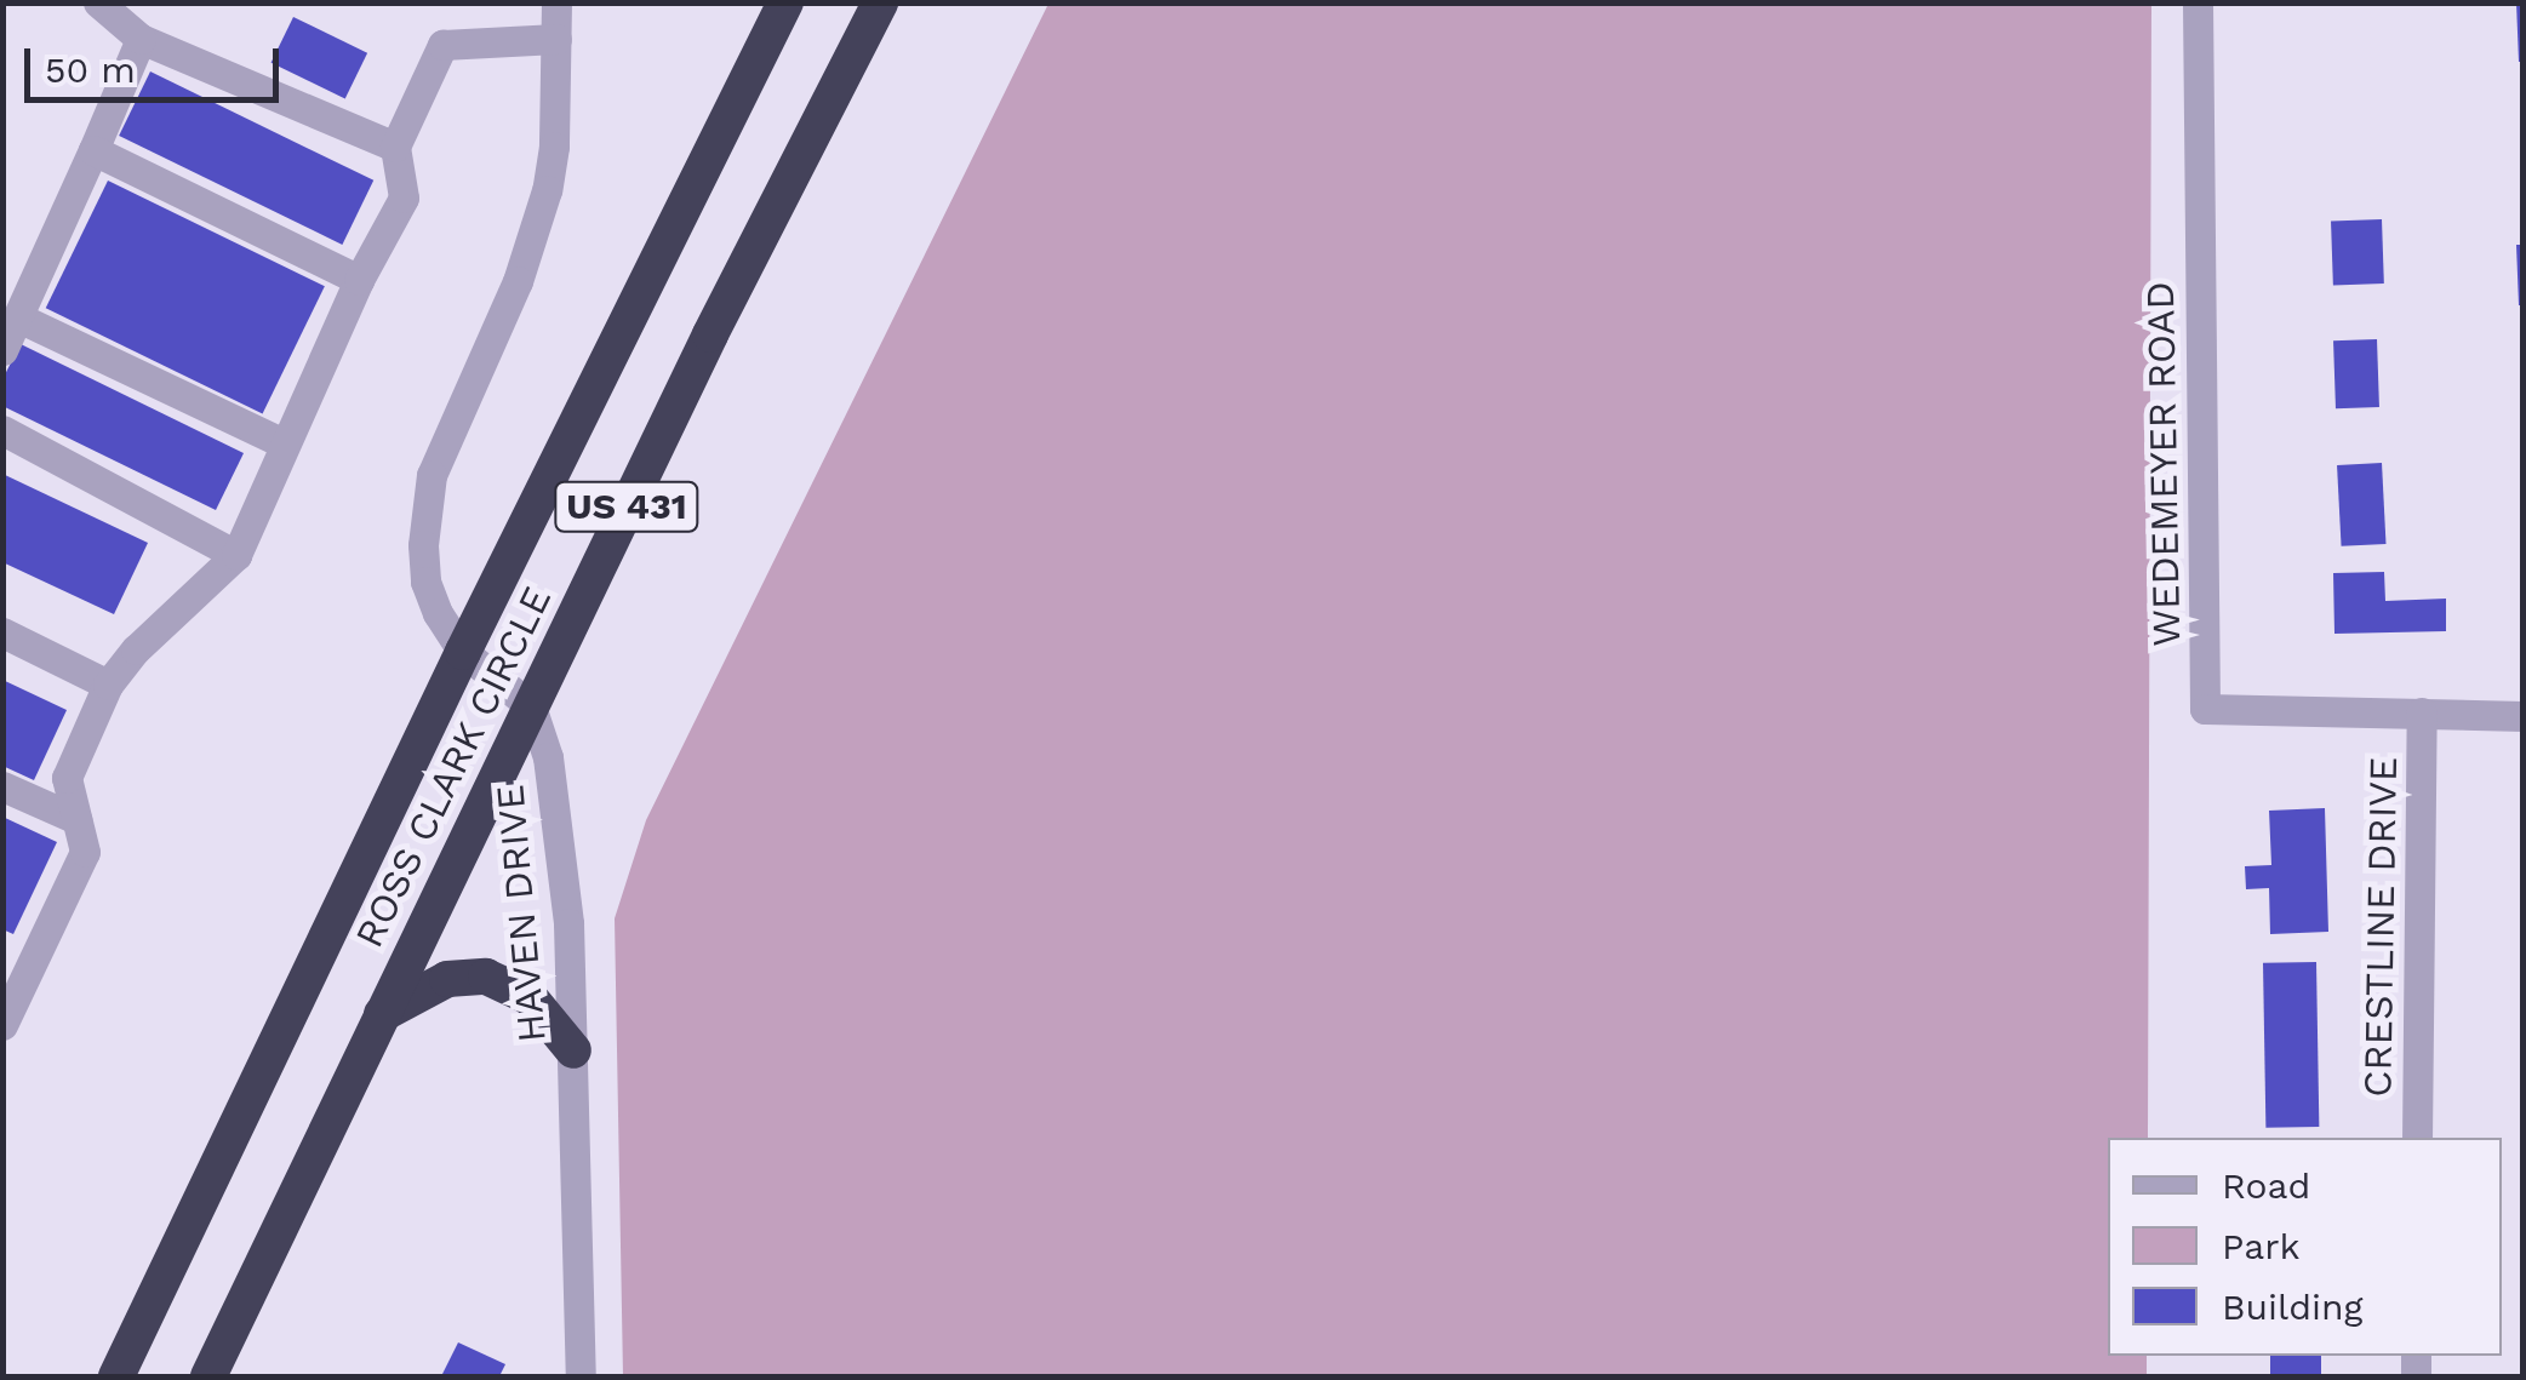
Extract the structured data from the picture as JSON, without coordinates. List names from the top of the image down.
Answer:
{
  "streets": {
    "highway": ["US 431", "ROSS CLARK CIRCLE"],
    "street": ["WEDEMEYER ROAD", "HAVEN DRIVE", "CRESTLINE DRIVE"]
  },
  "crossings": [
    ["WEDEMEYER ROAD", "CRESTLINE DRIVE"],
    ["ROSS CLARK CIRCLE", "HAVEN DRIVE"]
  ],
  "legend": ["Road", "Park", "Building"],
  "scale_bar": "50 m"
}
